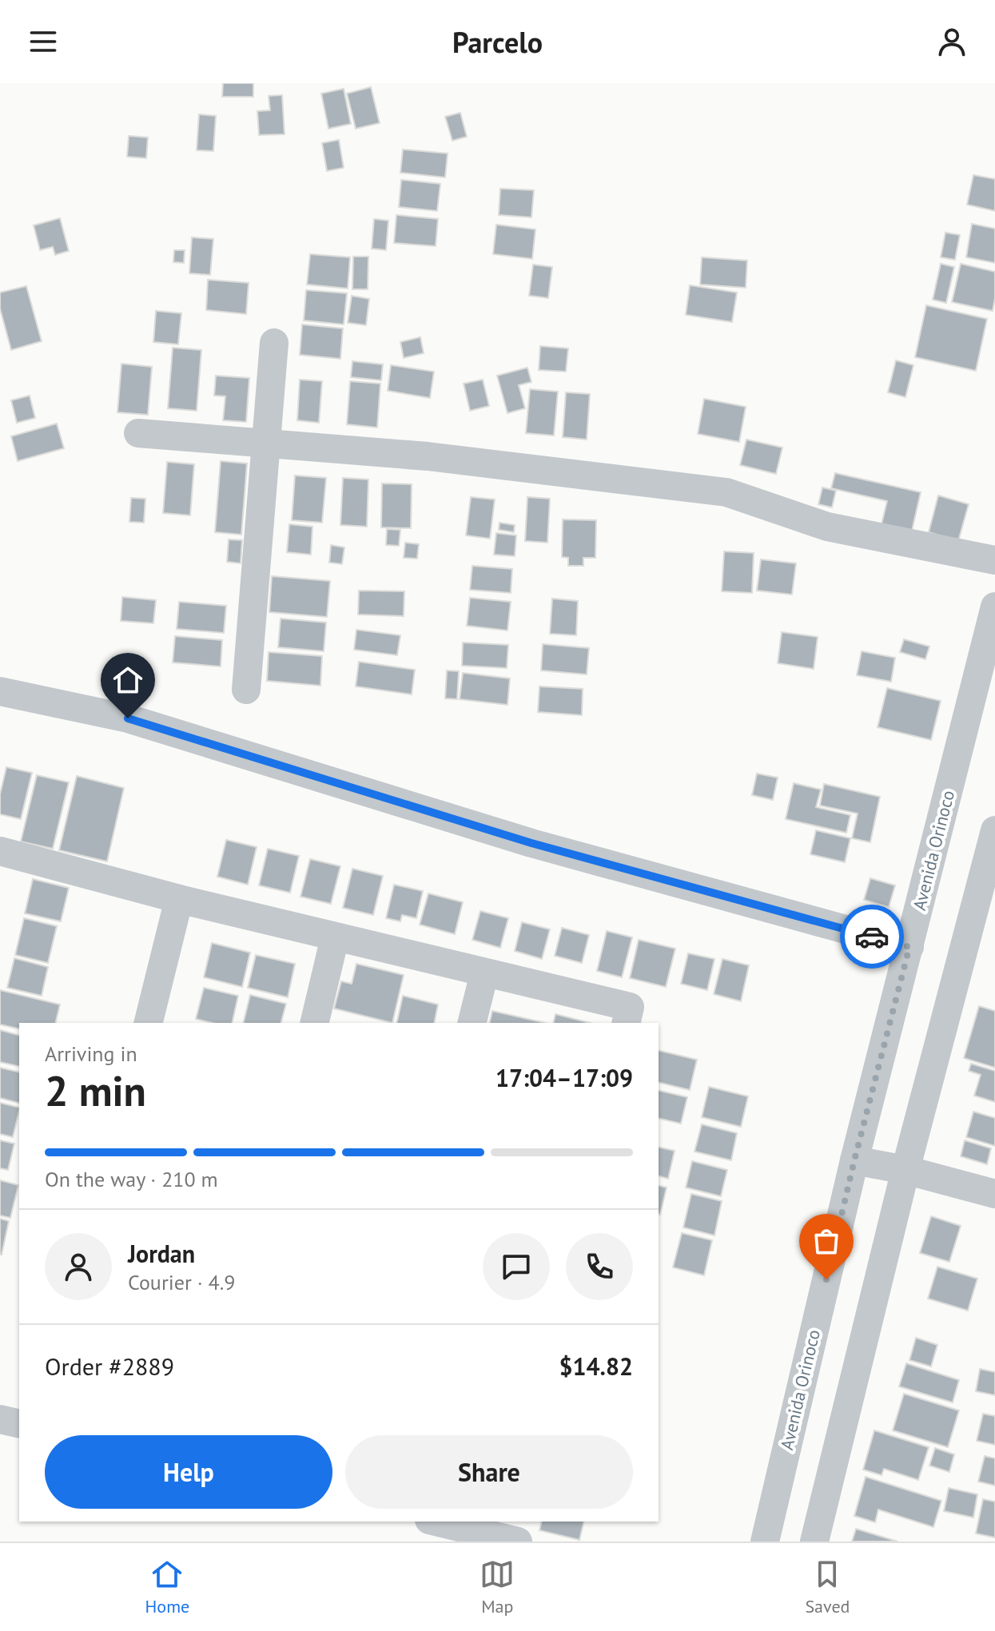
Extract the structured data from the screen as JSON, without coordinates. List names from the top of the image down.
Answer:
{
  "streets": {
    "street": ["Avenida Orinoco"]
  },
  "page": {
    "header": "Parcelo",
    "heading": ["2 min", "Arriving in", "17:04–17:09"],
    "panel": [
      "Jordan",
      "Courier · 4.9",
      "Order #2889",
      "$14.82"
    ],
    "bar": "On the way · 210 m",
    "buttons": ["Help", "Share"],
    "tabs": ["Home", "Map", "Saved"]
  }
}
